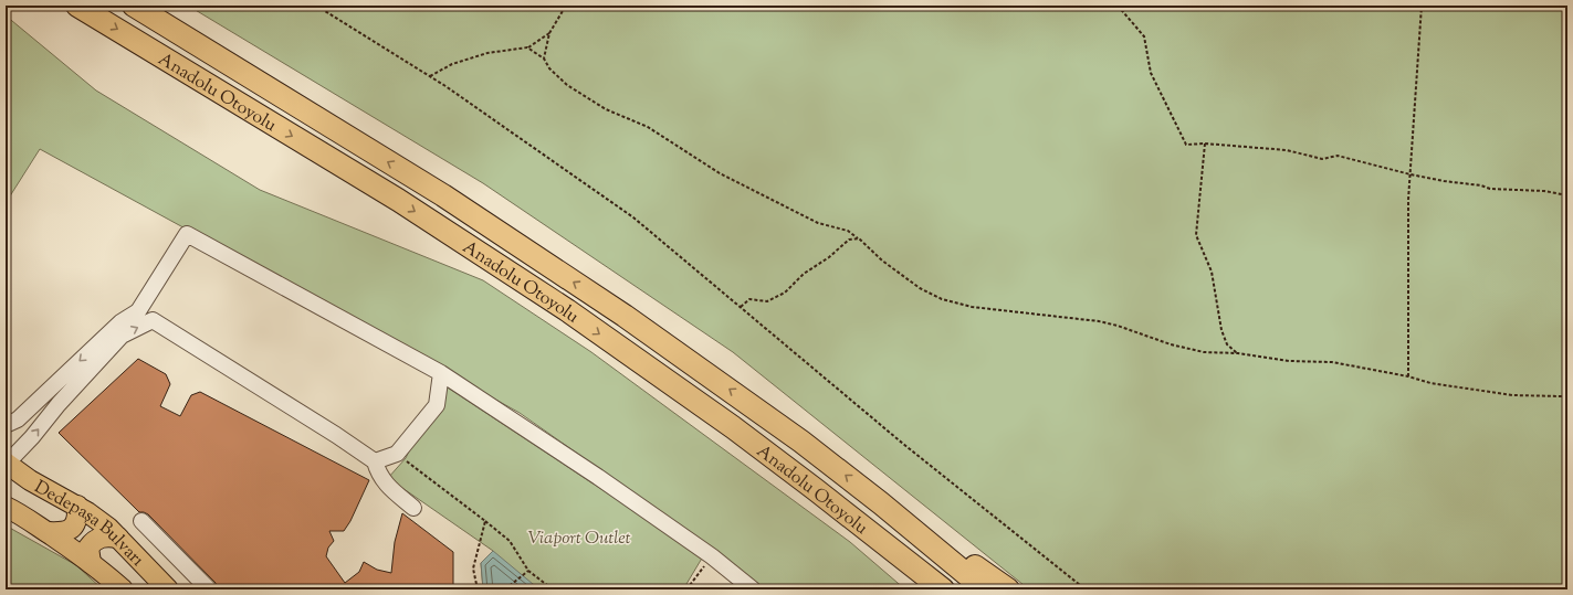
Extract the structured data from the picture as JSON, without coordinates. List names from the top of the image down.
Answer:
{
  "streets": {
    "highway": ["Anadolu Otoyolu"],
    "main road": ["Dedepaşa Bulvarı"]
  },
  "parks": ["Viaport Outlet"]
}
